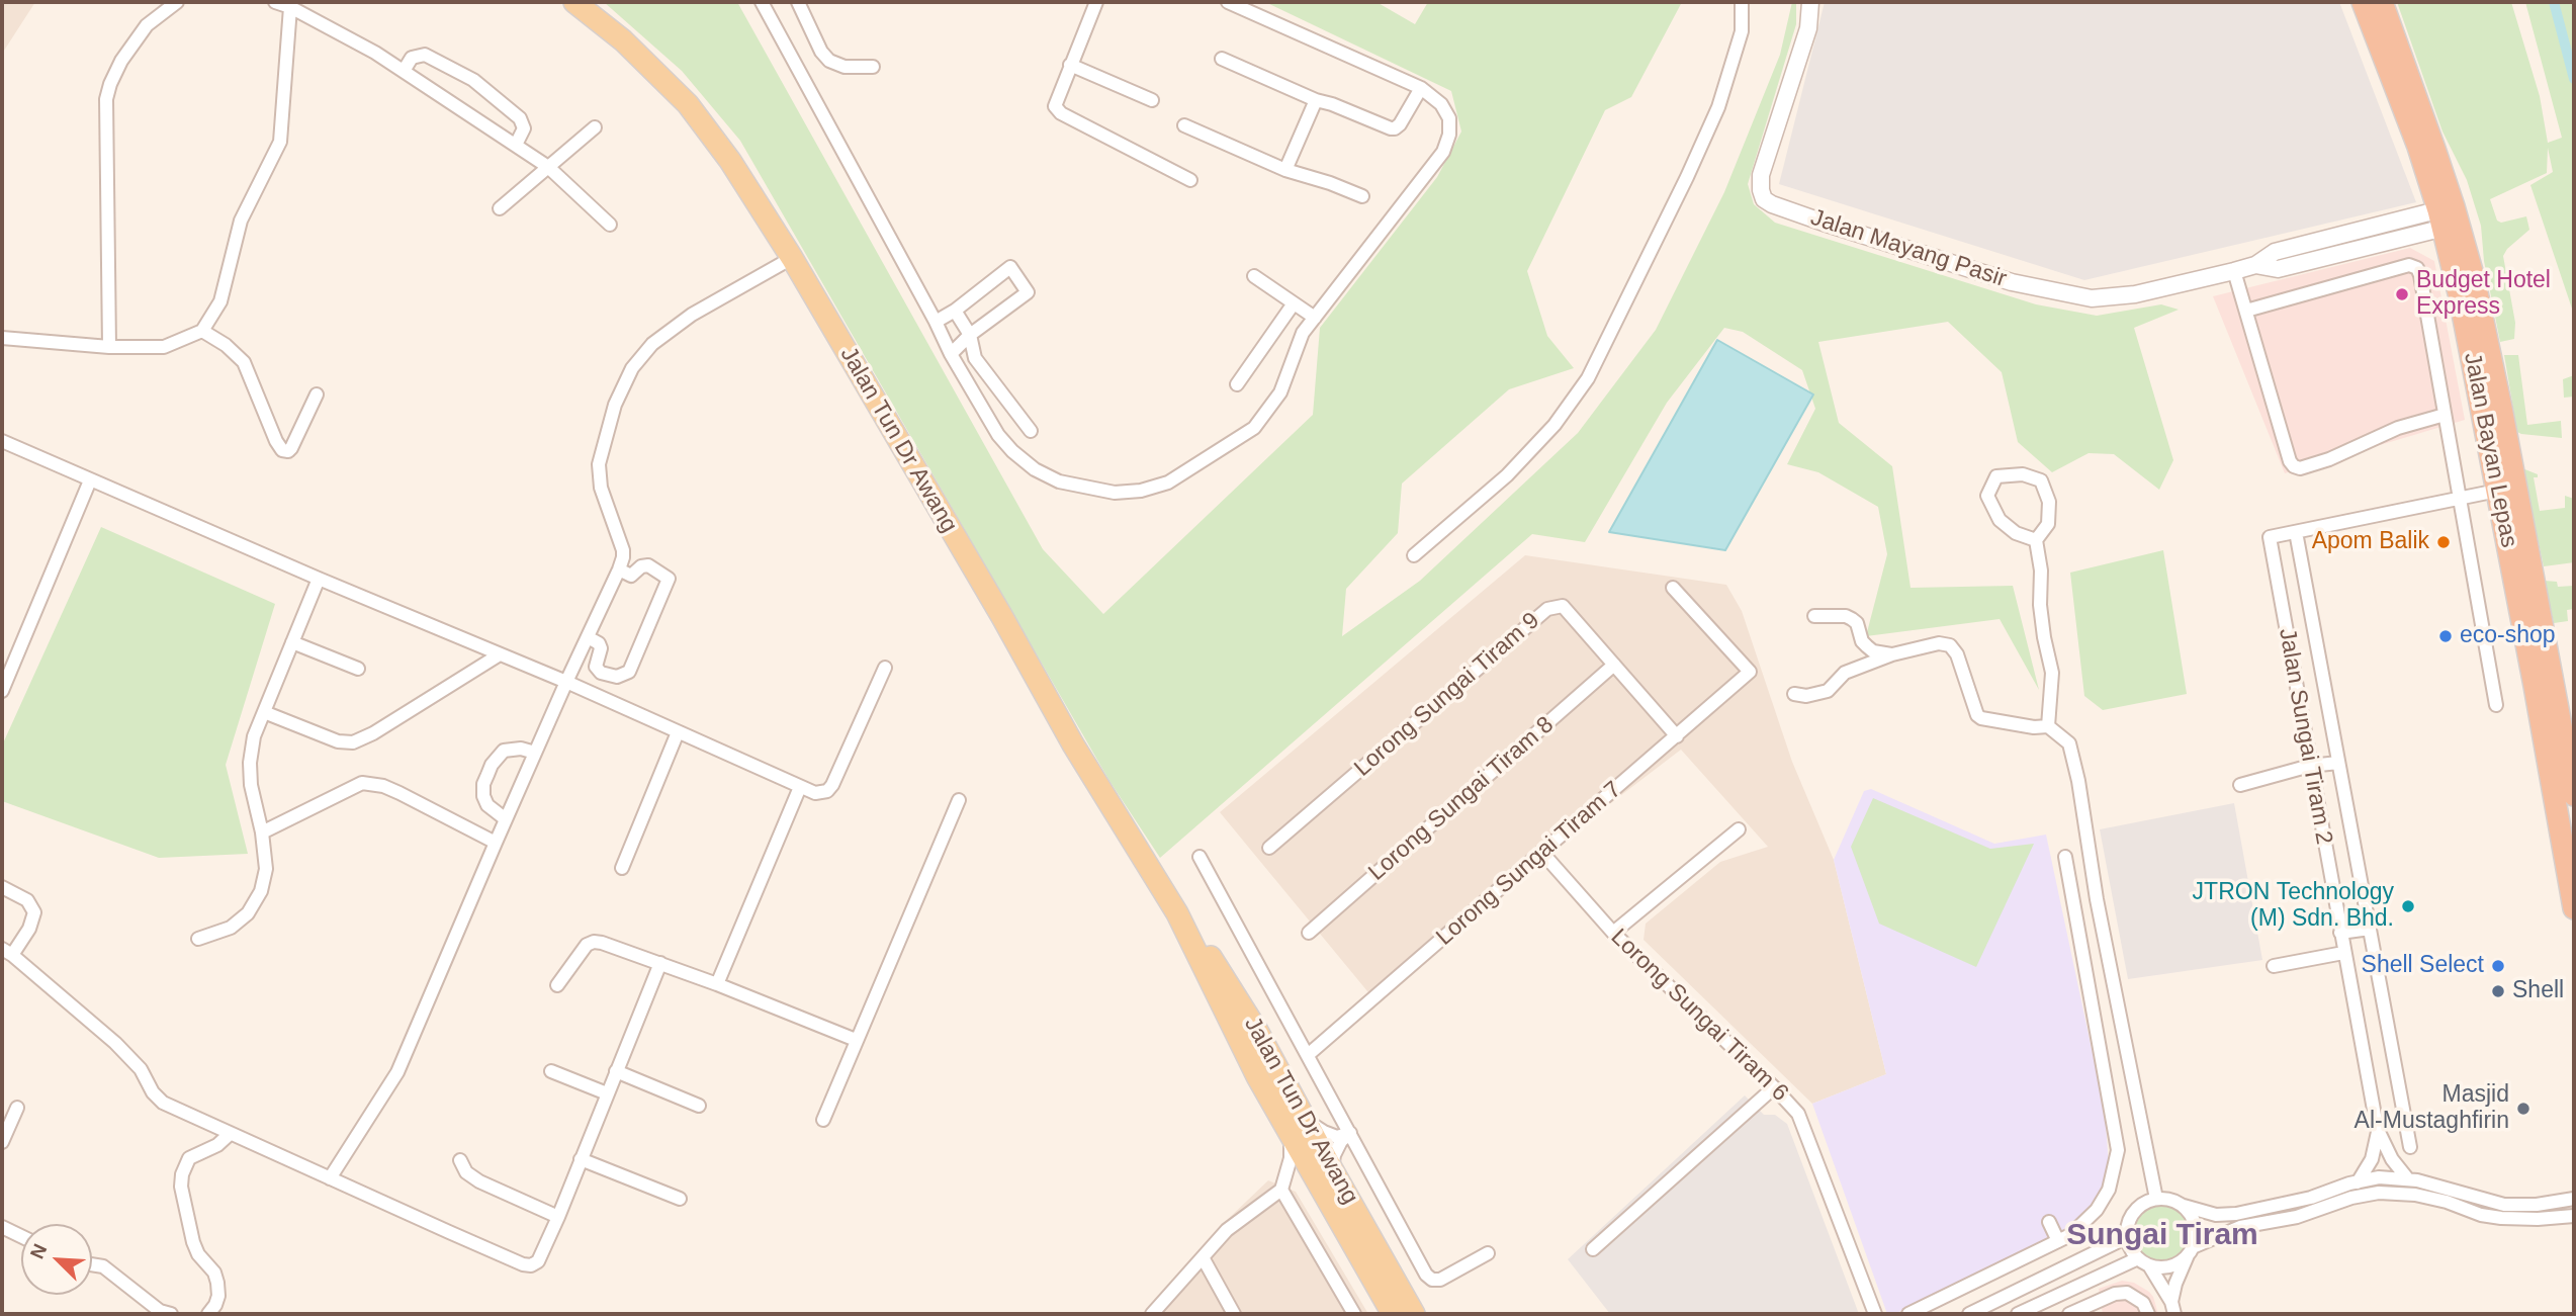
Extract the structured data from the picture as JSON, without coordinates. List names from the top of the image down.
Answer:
{
  "streets": {
    "highway": ["Jalan Bayan Lepas"],
    "main road": ["Jalan Tun Dr Awang"],
    "street": [
      "Jalan Mayang Pasir",
      "Lorong Sungai Tiram 9",
      "Jalan Sungai Tiram 2",
      "Lorong Sungai Tiram 8",
      "Lorong Sungai Tiram 7",
      "Lorong Sungai Tiram 6"
    ]
  },
  "crossings": [
    ["Jalan Mayang Pasir", "Jalan Bayan Lepas"],
    ["Lorong Sungai Tiram 9", "Lorong Sungai Tiram 8"],
    ["Lorong Sungai Tiram 9", "Lorong Sungai Tiram 7"],
    ["Lorong Sungai Tiram 7", "Lorong Sungai Tiram 6"]
  ],
  "districts": ["Sungai Tiram"],
  "places": [
    "Budget Hotel Express",
    "Apom Balik",
    "eco-shop",
    "JTRON Technology (M) Sdn. Bhd.",
    "Shell Select",
    "Shell",
    "Masjid Al-Mustaghfirin"
  ],
  "north": "top left"
}
